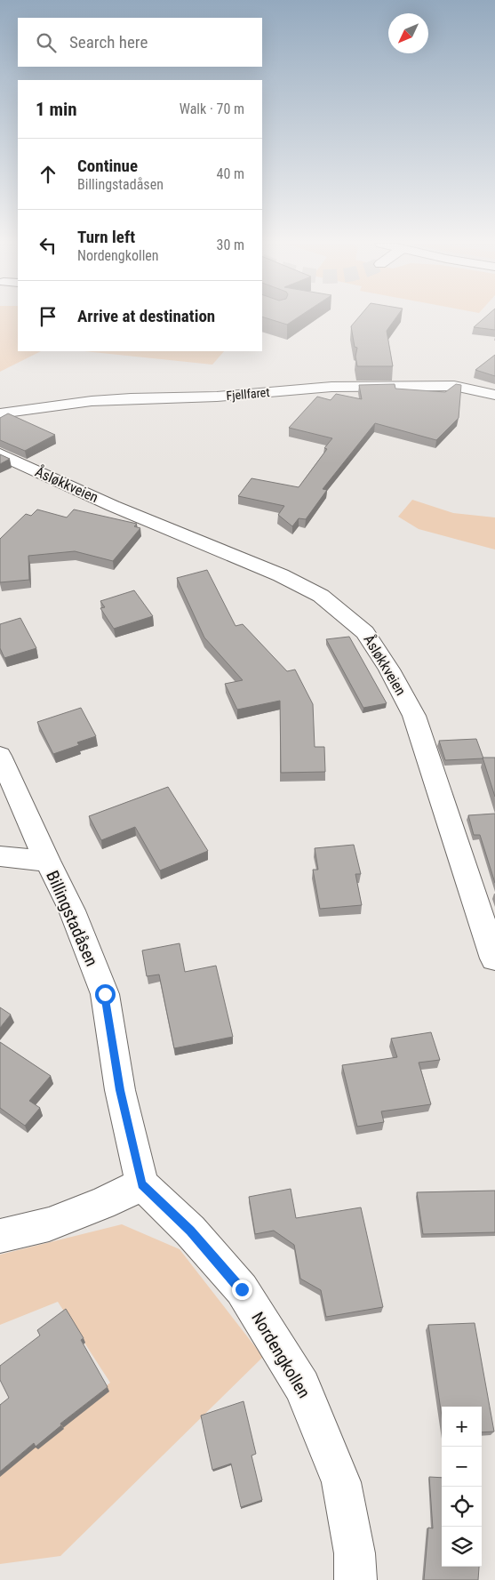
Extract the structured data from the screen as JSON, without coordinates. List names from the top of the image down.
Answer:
{
  "streets": {
    "street": [
      "Fjellfaret",
      "Åsløkkveien",
      "Billingstadåsen",
      "Nordengkollen"
    ]
  },
  "crossings": [
    ["Billingstadåsen", "Nordengkollen"]
  ],
  "north": "bottom left",
  "page": {
    "search": "Search here",
    "heading": ["1 min", "Walk · 70 m"],
    "list": [
      ["Continue", "Billingstadåsen", "40 m"],
      ["Turn left", "Nordengkollen", "30 m"],
      "Arrive at destination"
    ],
    "map_buttons": ["+", "−"]
  }
}
